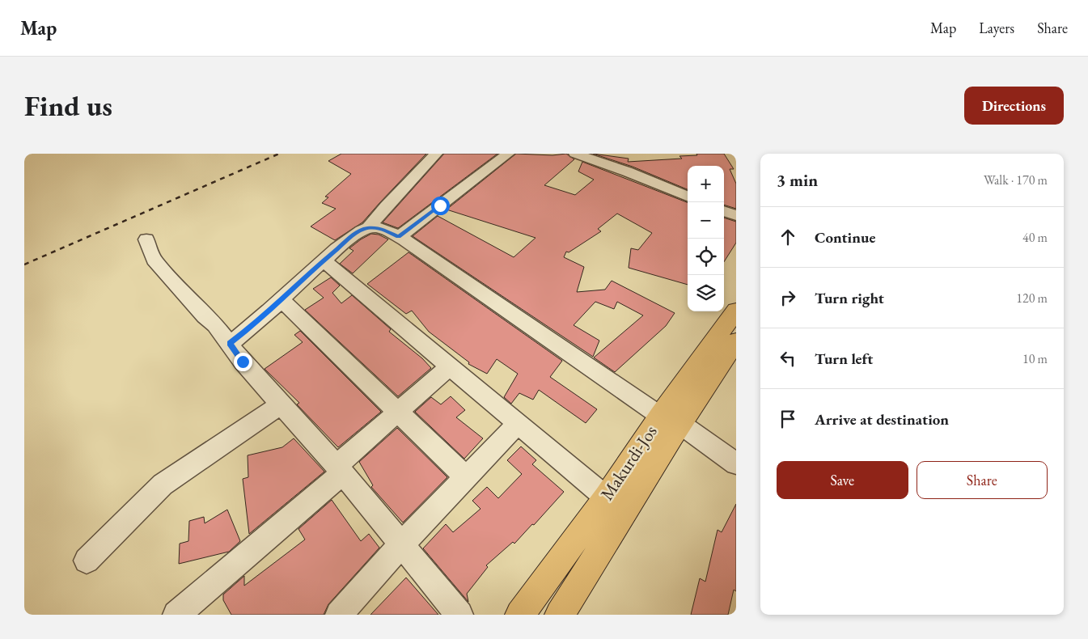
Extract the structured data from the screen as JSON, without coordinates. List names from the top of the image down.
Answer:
{
  "streets": {
    "highway": ["Makurdi-Jos"]
  },
  "page": {
    "header": "Map",
    "nav": ["Map", "Layers", "Share"],
    "buttons": [
      "Directions",
      ["Save", "Share"]
    ],
    "title": "Find us",
    "heading": ["3 min", "Walk · 170 m"],
    "map_buttons": ["+", "−"],
    "list": [
      ["Continue", "40 m"],
      ["Turn right", "120 m"],
      ["Turn left", "10 m"],
      "Arrive at destination"
    ]
  }
}
